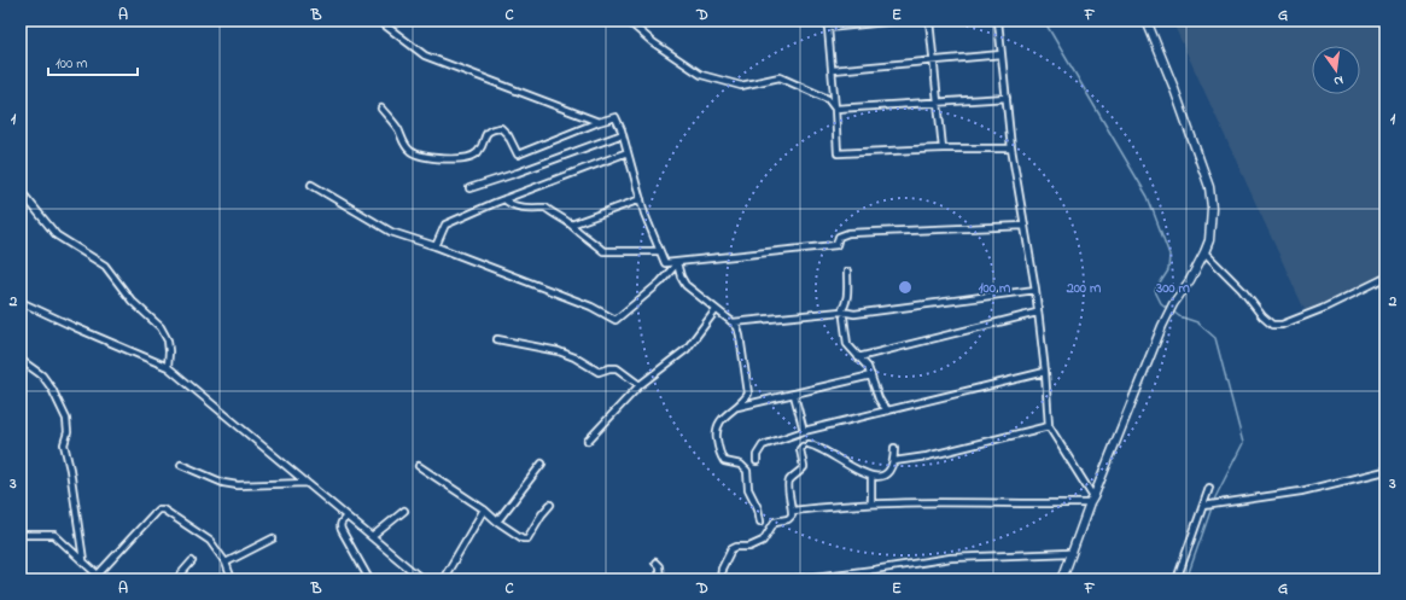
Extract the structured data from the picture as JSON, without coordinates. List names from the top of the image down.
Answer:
{
  "scale_bar": "100 m",
  "north": "bottom",
  "grid": {
    "columns": [
      "A",
      "B",
      "C",
      "D",
      "E",
      "F",
      "G"
    ],
    "rows": ["1", "2", "3"]
  },
  "rings": ["100 m", "200 m", "300 m"]
}
